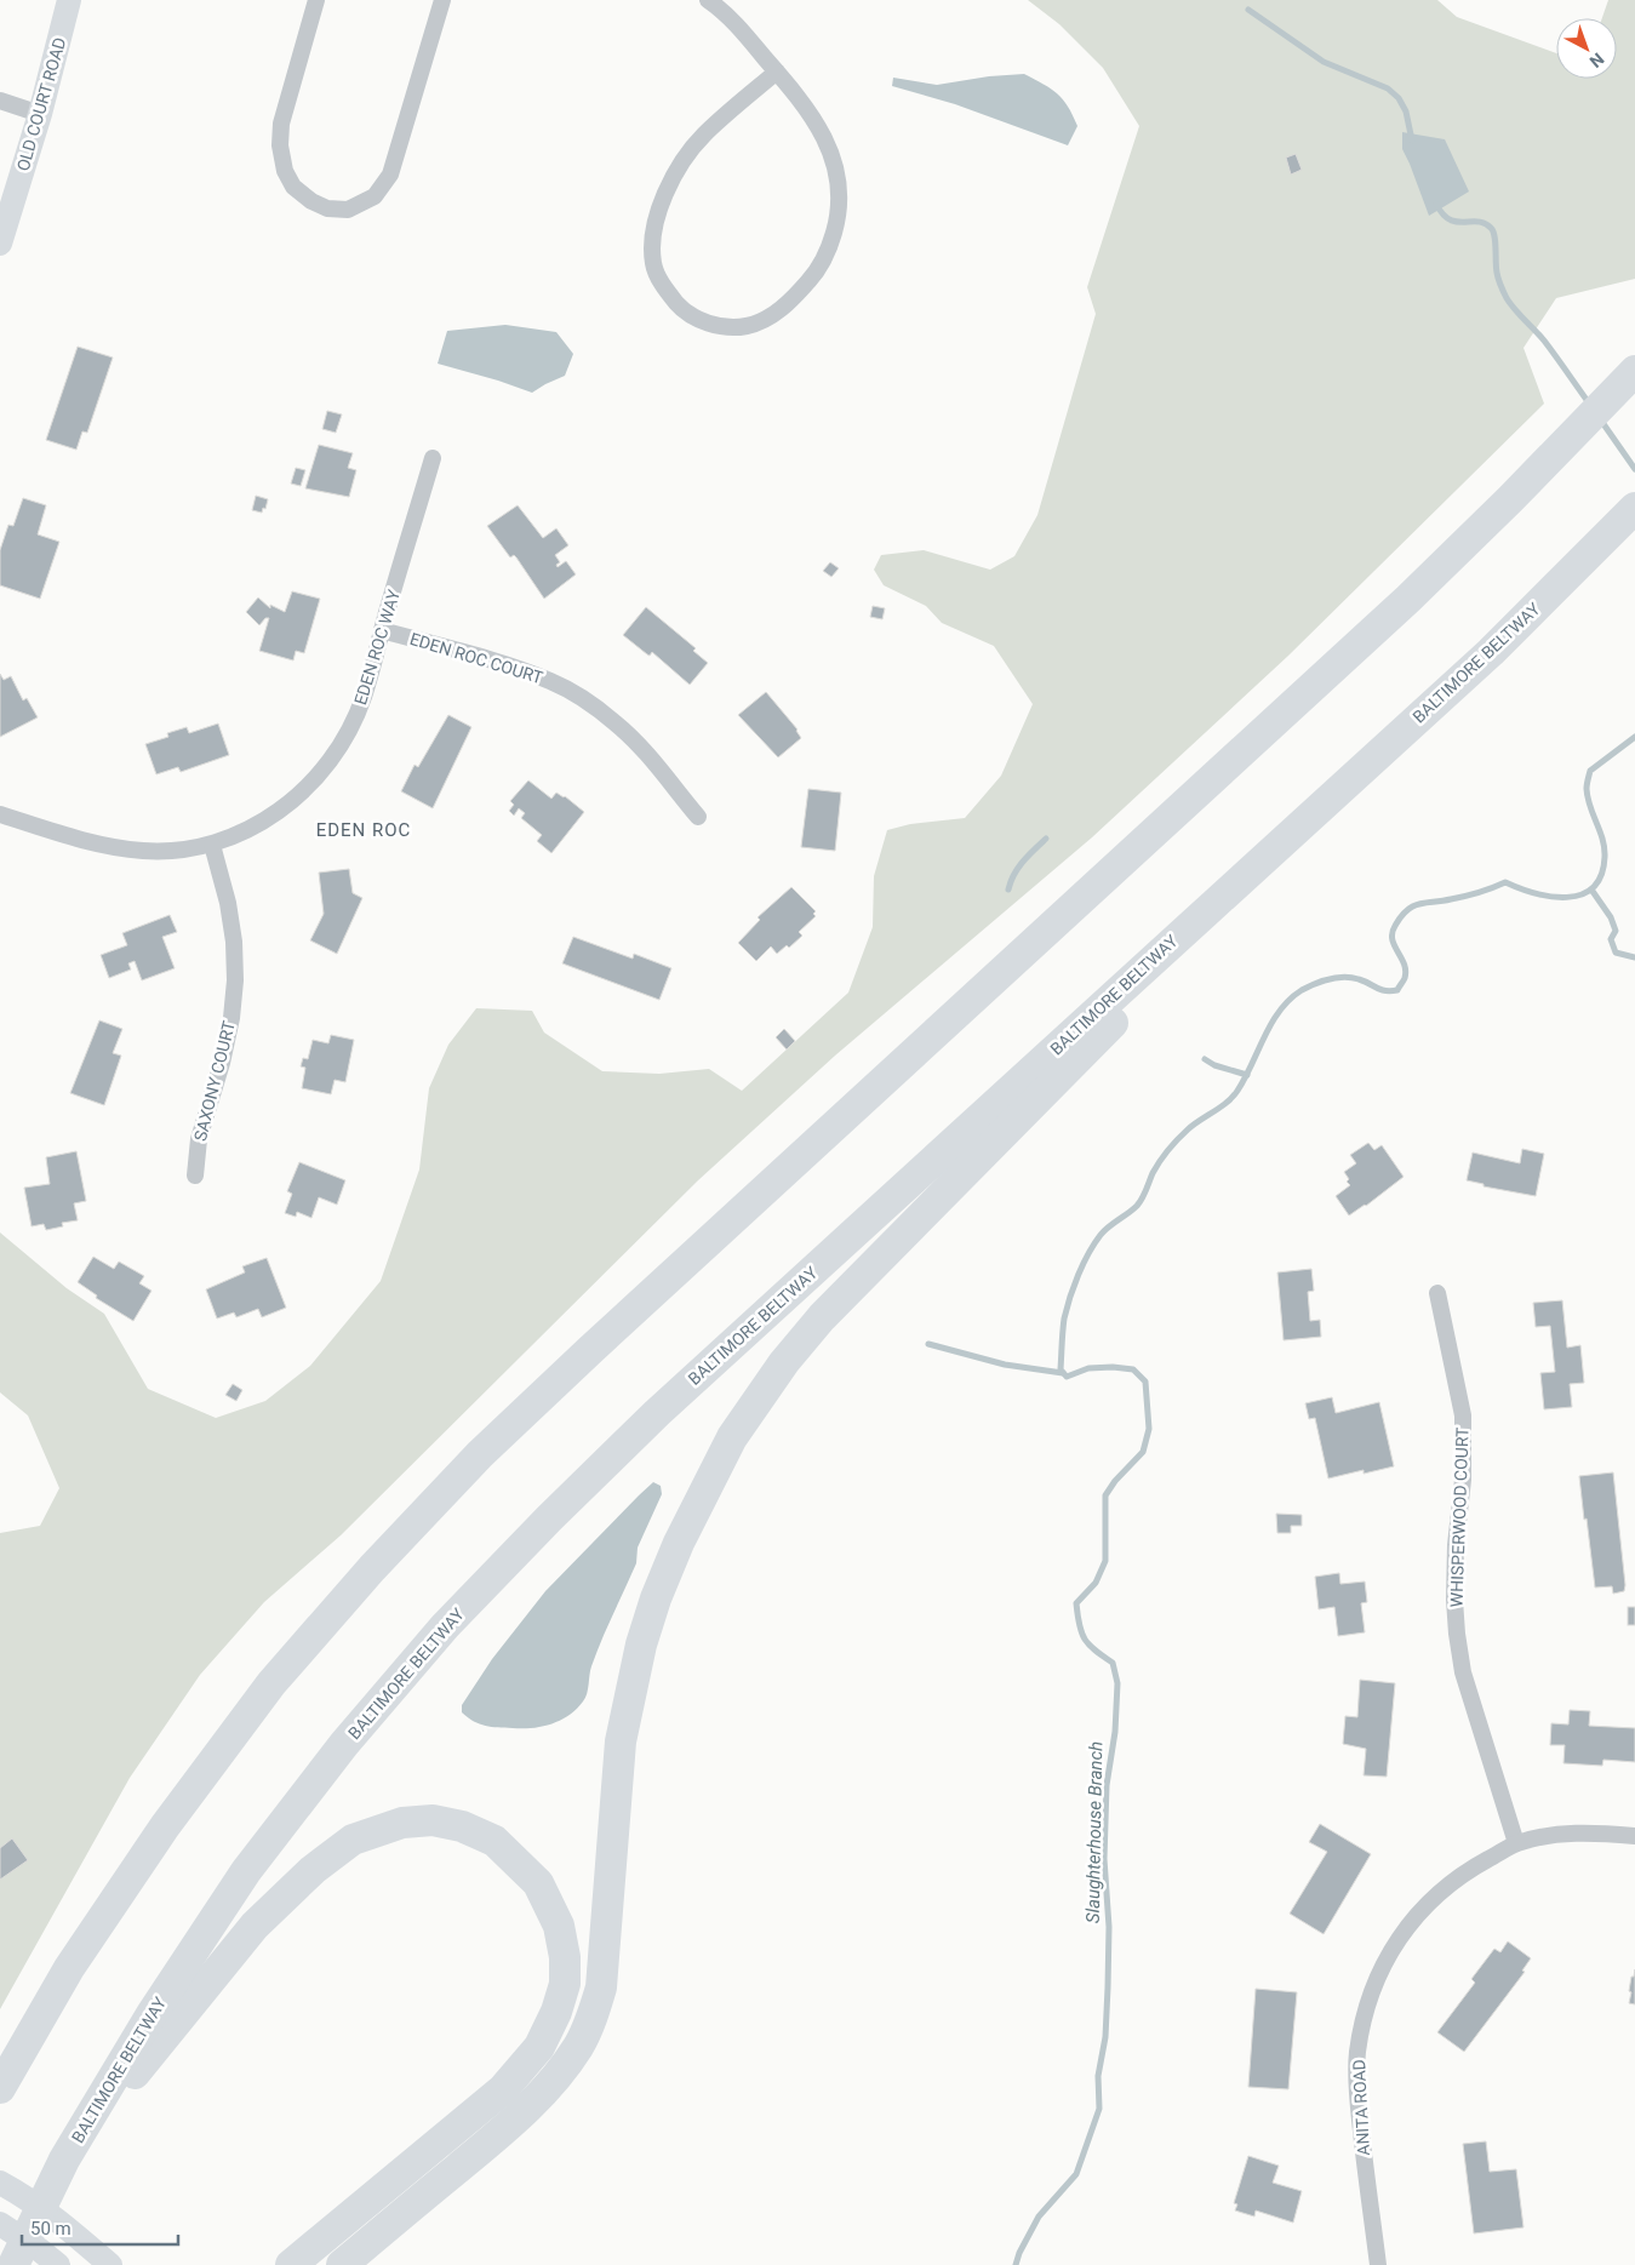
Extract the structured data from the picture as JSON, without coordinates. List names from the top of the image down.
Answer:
{
  "streets": {
    "highway": ["BALTIMORE BELTWAY"],
    "main road": ["OLD COURT ROAD"],
    "street": [
      "EDEN ROC WAY",
      "EDEN ROC COURT",
      "SAXONY COURT",
      "WHISPERWOOD COURT",
      "ANITA ROAD"
    ]
  },
  "crossings": [
    ["EDEN ROC WAY", "EDEN ROC COURT"],
    ["EDEN ROC WAY", "SAXONY COURT"],
    ["WHISPERWOOD COURT", "ANITA ROAD"]
  ],
  "districts": ["EDEN ROC"],
  "water": ["Slaughterhouse Branch"],
  "scale_bar": "50 m",
  "north": "bottom right"
}
